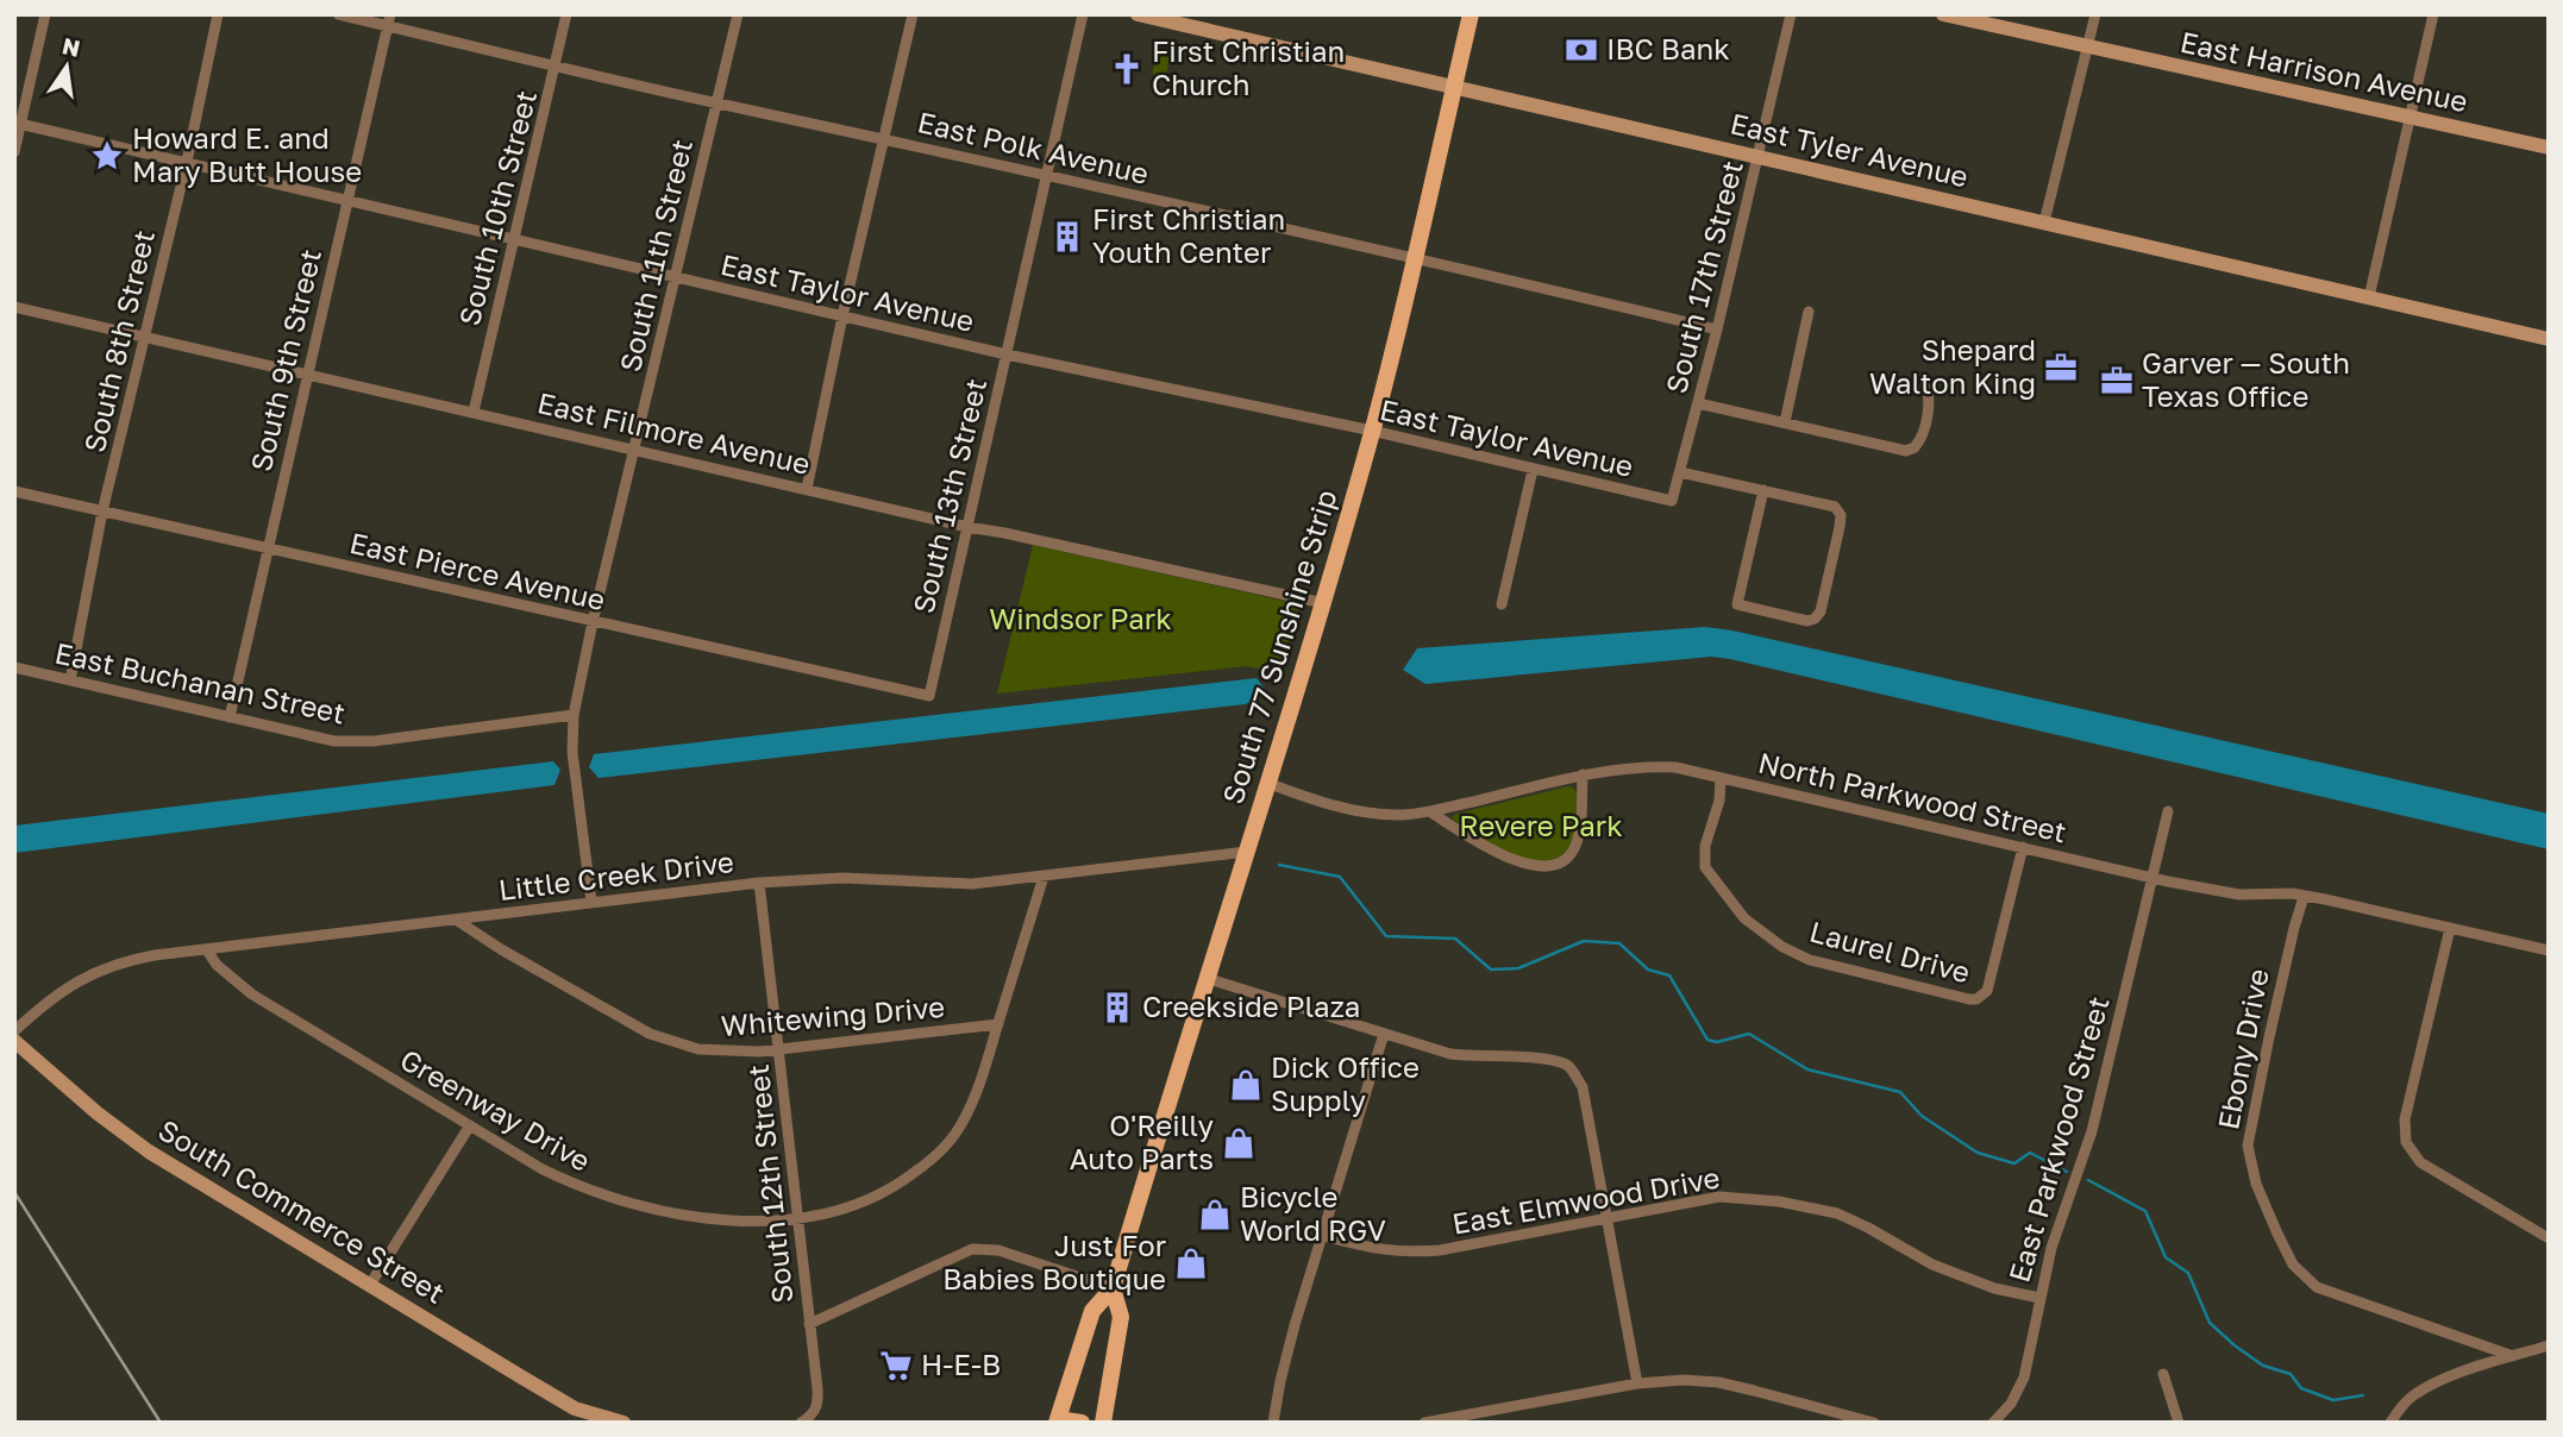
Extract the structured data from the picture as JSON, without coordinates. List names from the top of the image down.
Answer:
{
  "streets": {
    "main road": [
      "East Harrison Avenue",
      "East Tyler Avenue",
      "South 77 Sunshine Strip",
      "South Commerce Street"
    ],
    "street": [
      "East Polk Avenue",
      "South 10th Street",
      "South 11th Street",
      "South 17th Street",
      "East Taylor Avenue",
      "South 8th Street",
      "South 9th Street",
      "East Filmore Avenue",
      "South 13th Street",
      "East Pierce Avenue",
      "East Buchanan Street",
      "North Parkwood Street",
      "Little Creek Drive",
      "Laurel Drive",
      "Whitewing Drive",
      "Ebony Drive",
      "Greenway Drive",
      "East Parkwood Street",
      "South 12th Street",
      "East Elmwood Drive"
    ]
  },
  "crossings": [
    ["East Polk Avenue", "South 10th Street"],
    ["East Polk Avenue", "South 11th Street"],
    ["East Polk Avenue", "South 17th Street"],
    ["East Polk Avenue", "South 9th Street"],
    ["East Polk Avenue", "South 13th Street"],
    ["East Polk Avenue", "South 77 Sunshine Strip"],
    ["East Tyler Avenue", "South 17th Street"],
    ["East Tyler Avenue", "South 77 Sunshine Strip"],
    ["South 10th Street", "East Taylor Avenue"],
    ["South 10th Street", "East Filmore Avenue"],
    ["South 11th Street", "East Taylor Avenue"],
    ["South 11th Street", "East Filmore Avenue"],
    ["South 11th Street", "East Pierce Avenue"],
    ["South 11th Street", "East Buchanan Street"],
    ["South 11th Street", "Little Creek Drive"],
    ["South 17th Street", "East Taylor Avenue"],
    ["East Taylor Avenue", "South 8th Street"],
    ["East Taylor Avenue", "South 9th Street"],
    ["East Taylor Avenue", "South 13th Street"],
    ["East Taylor Avenue", "South 77 Sunshine Strip"],
    ["South 8th Street", "East Filmore Avenue"],
    ["South 8th Street", "East Pierce Avenue"],
    ["South 8th Street", "East Buchanan Street"],
    ["South 9th Street", "East Filmore Avenue"],
    ["South 9th Street", "East Pierce Avenue"],
    ["South 9th Street", "East Buchanan Street"],
    ["East Filmore Avenue", "South 13th Street"],
    ["East Filmore Avenue", "South 77 Sunshine Strip"],
    ["South 13th Street", "East Pierce Avenue"],
    ["South 77 Sunshine Strip", "North Parkwood Street"],
    ["South 77 Sunshine Strip", "Little Creek Drive"],
    ["North Parkwood Street", "Laurel Drive"],
    ["North Parkwood Street", "Ebony Drive"],
    ["North Parkwood Street", "East Parkwood Street"],
    ["Little Creek Drive", "Whitewing Drive"],
    ["Little Creek Drive", "Greenway Drive"],
    ["Little Creek Drive", "South 12th Street"],
    ["Whitewing Drive", "Greenway Drive"],
    ["Whitewing Drive", "South 12th Street"],
    ["Greenway Drive", "South 12th Street"],
    ["East Parkwood Street", "East Elmwood Drive"]
  ],
  "parks": ["Windsor Park", "Revere Park"],
  "places": {
    "bank": ["IBC Bank"],
    "church": ["First Christian Church"],
    "place": ["Howard E. and Mary Butt House"],
    "building": ["First Christian Youth Center", "Creekside Plaza"],
    "office": ["Shepard Walton King", "Garver — South Texas Office"],
    "shop": [
      "Dick Office Supply",
      "O'Reilly Auto Parts",
      "Bicycle World RGV",
      "Just For Babies Boutique"
    ],
    "supermarket": ["H-E-B"]
  },
  "north": "top"
}
